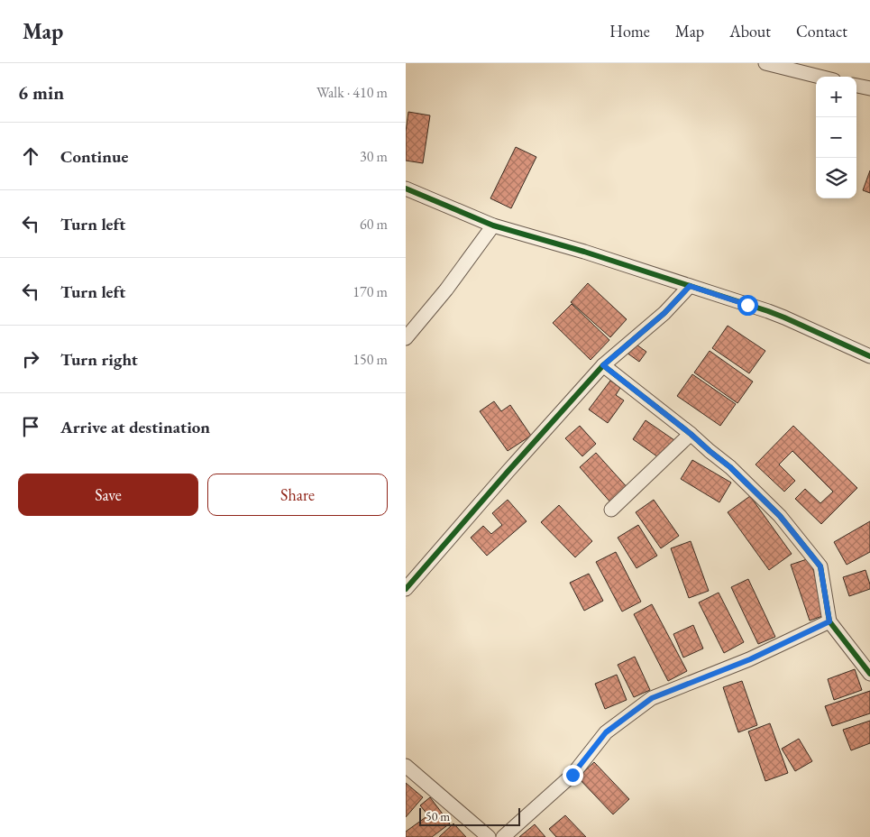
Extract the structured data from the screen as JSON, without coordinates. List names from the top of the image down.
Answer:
{
  "scale_bar": "50 m",
  "page": {
    "header": "Map",
    "nav": [
      "Home",
      "Map",
      "About",
      "Contact"
    ],
    "heading": ["6 min", "Walk · 410 m"],
    "map_buttons": ["+", "−"],
    "list": [
      ["Continue", "30 m"],
      ["Turn left", "60 m"],
      ["Turn left", "170 m"],
      ["Turn right", "150 m"],
      "Arrive at destination"
    ],
    "buttons": ["Save", "Share"],
    "scale": "50 m"
  }
}
